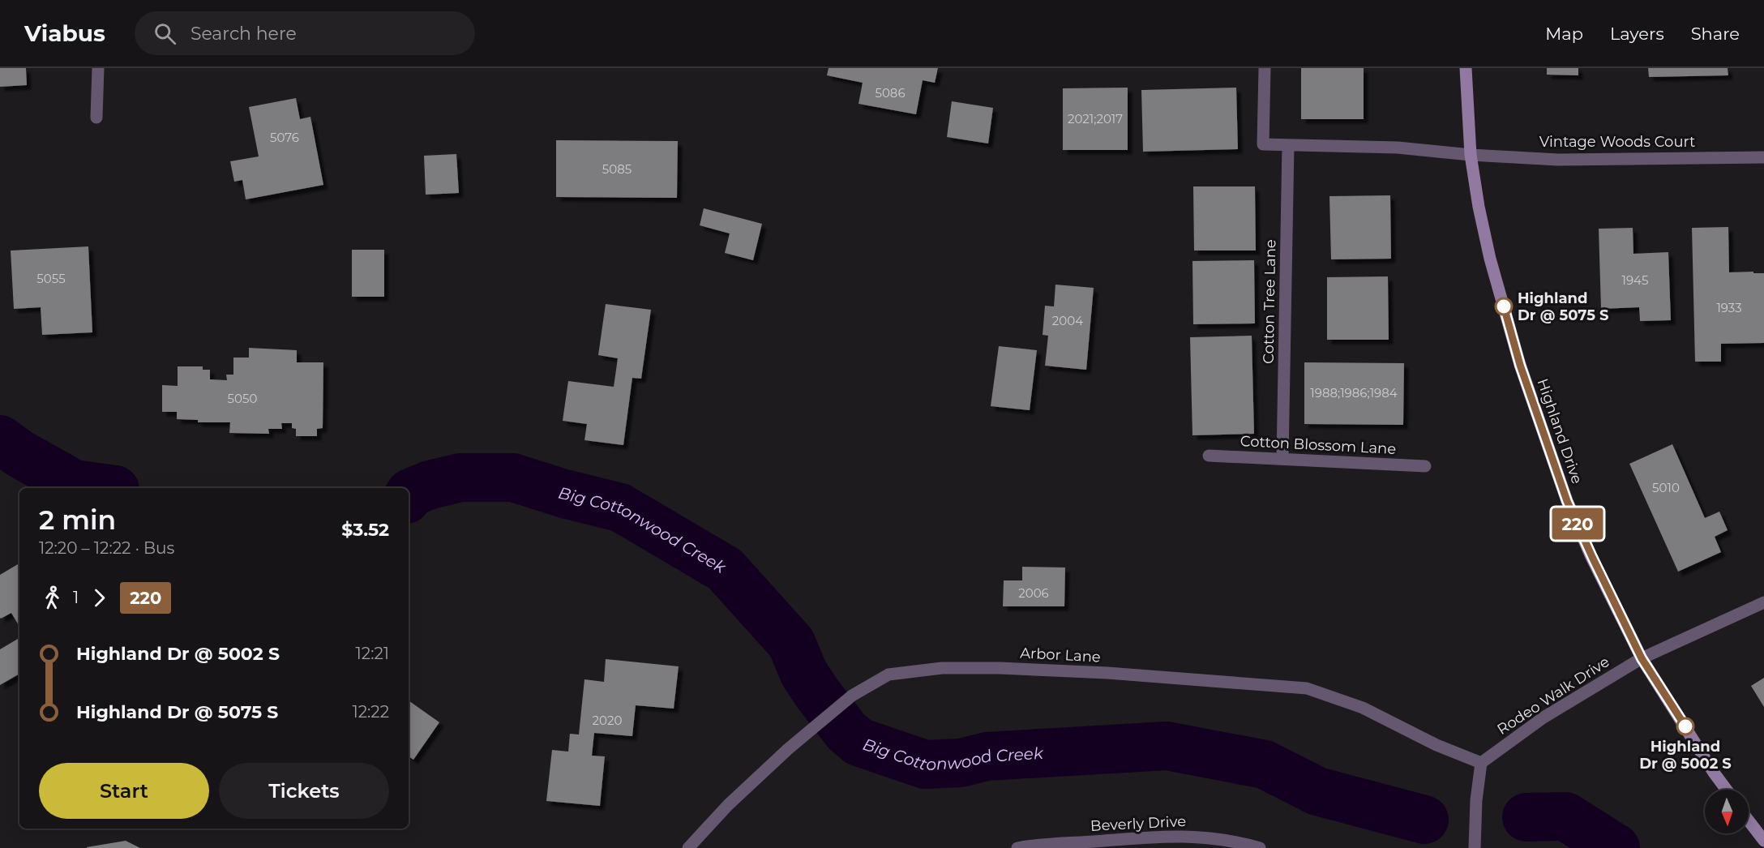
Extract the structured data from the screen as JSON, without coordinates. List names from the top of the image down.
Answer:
{
  "streets": {
    "main road": ["Highland Drive"],
    "street": [
      "Vintage Woods Court",
      "Cotton Tree Lane",
      "Cotton Blossom Lane",
      "Arbor Lane",
      "Rodeo Walk Drive",
      "Beverly Drive"
    ]
  },
  "crossings": [
    ["Vintage Woods Court", "Highland Drive"],
    ["Cotton Tree Lane", "Cotton Blossom Lane"],
    ["Highland Drive", "Rodeo Walk Drive"],
    ["Arbor Lane", "Rodeo Walk Drive"]
  ],
  "water": ["Big Cottonwood Creek"],
  "places": ["Highland Dr @ 5075 S", "Highland Dr @ 5002 S"],
  "lines": ["bus line 220"],
  "house_numbers": [
    "5086",
    "2021;2017",
    "5076",
    "5085",
    "5055",
    "1945",
    "1933",
    "2004",
    "1988;1986;1984",
    "5050",
    "5010",
    "2006",
    "2020"
  ],
  "north": "bottom",
  "page": {
    "header": "Viabus",
    "search": "Search here",
    "nav": ["Map", "Layers", "Share"],
    "on_map": "220",
    "heading": ["2 min", "12:20 – 12:22 · Bus", "$3.52"],
    "legs": ["1", "220"],
    "list": [
      {
        "name": "Highland Dr @ 5002 S",
        "value": "12:21"
      },
      {
        "name": "Highland Dr @ 5075 S",
        "value": "12:22"
      }
    ],
    "buttons": ["Start", "Tickets"]
  }
}
